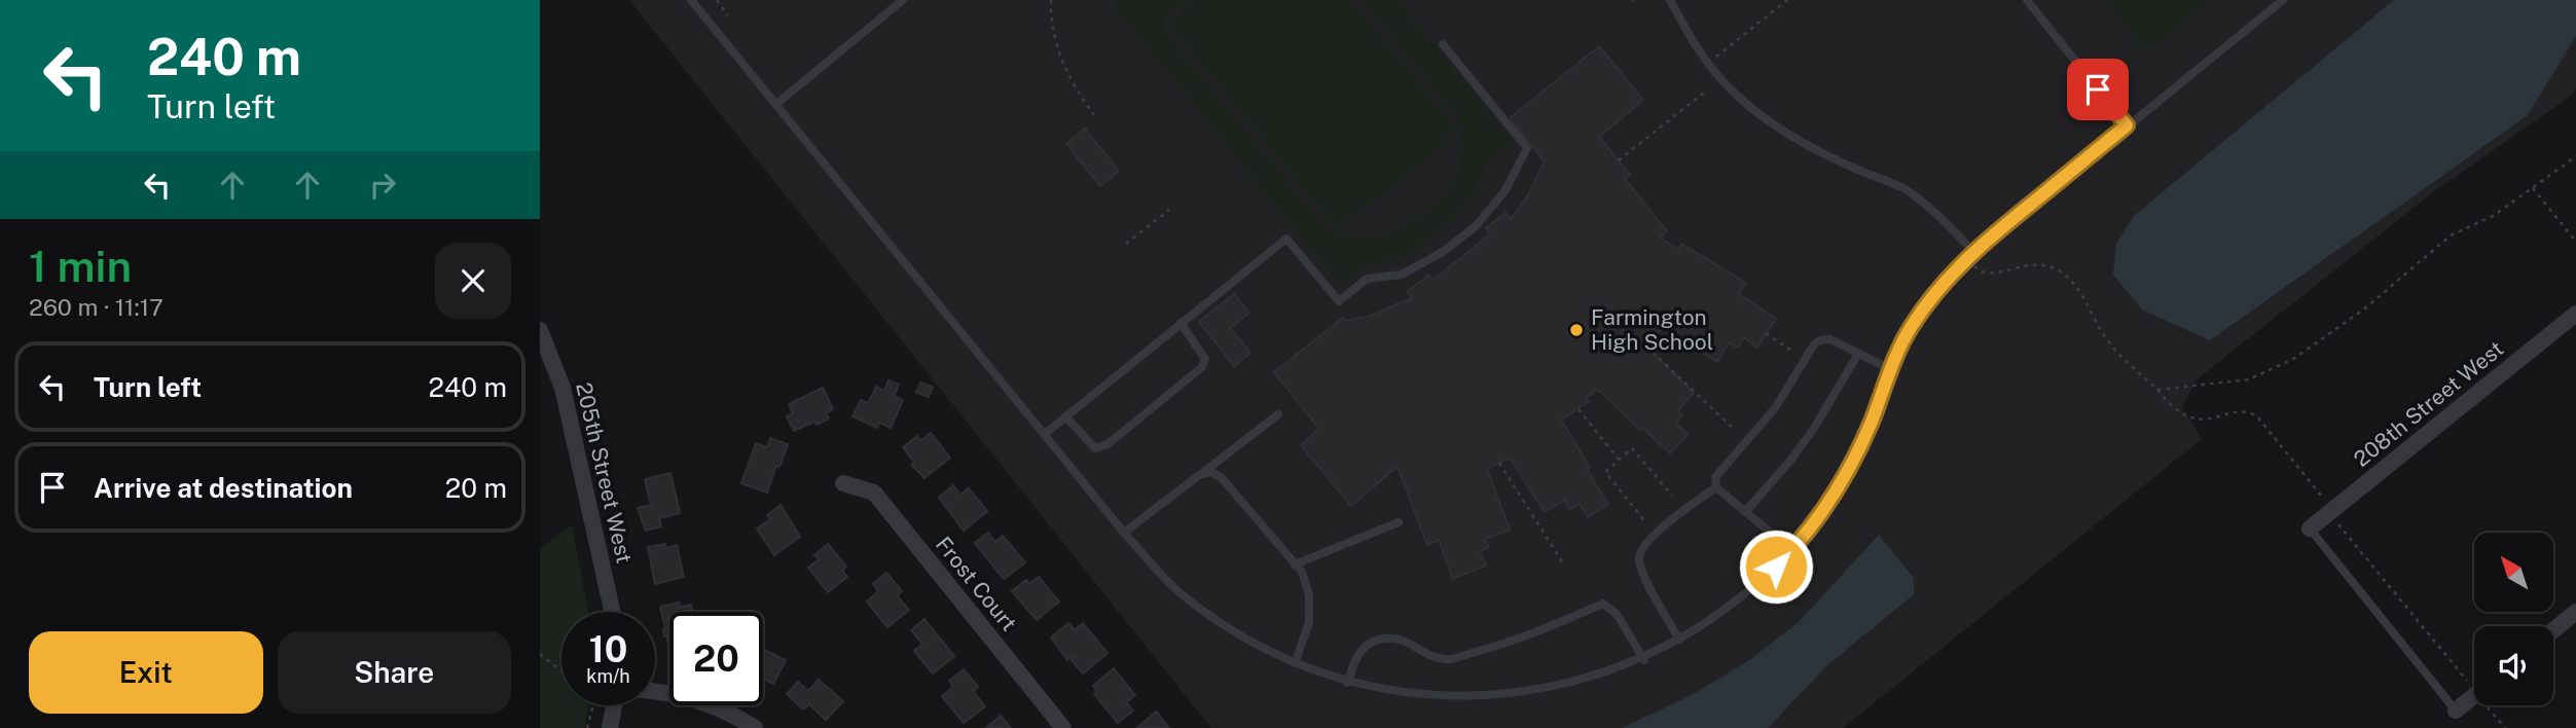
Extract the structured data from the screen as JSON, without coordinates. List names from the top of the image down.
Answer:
{
  "streets": {
    "street": ["208th Street West", "205th Street West", "Frost Court"]
  },
  "places": ["Farmington High School"],
  "north": "top left",
  "page": {
    "turn": ["240 m", "Turn left"],
    "heading": ["1 min", "260 m · 11:17"],
    "list": [
      {
        "name": "Turn left",
        "value": "240 m"
      },
      {
        "name": "Arrive at destination",
        "value": "20 m"
      }
    ],
    "speed": "10 km/h",
    "limit": "20",
    "buttons": ["Exit", "Share"]
  }
}
